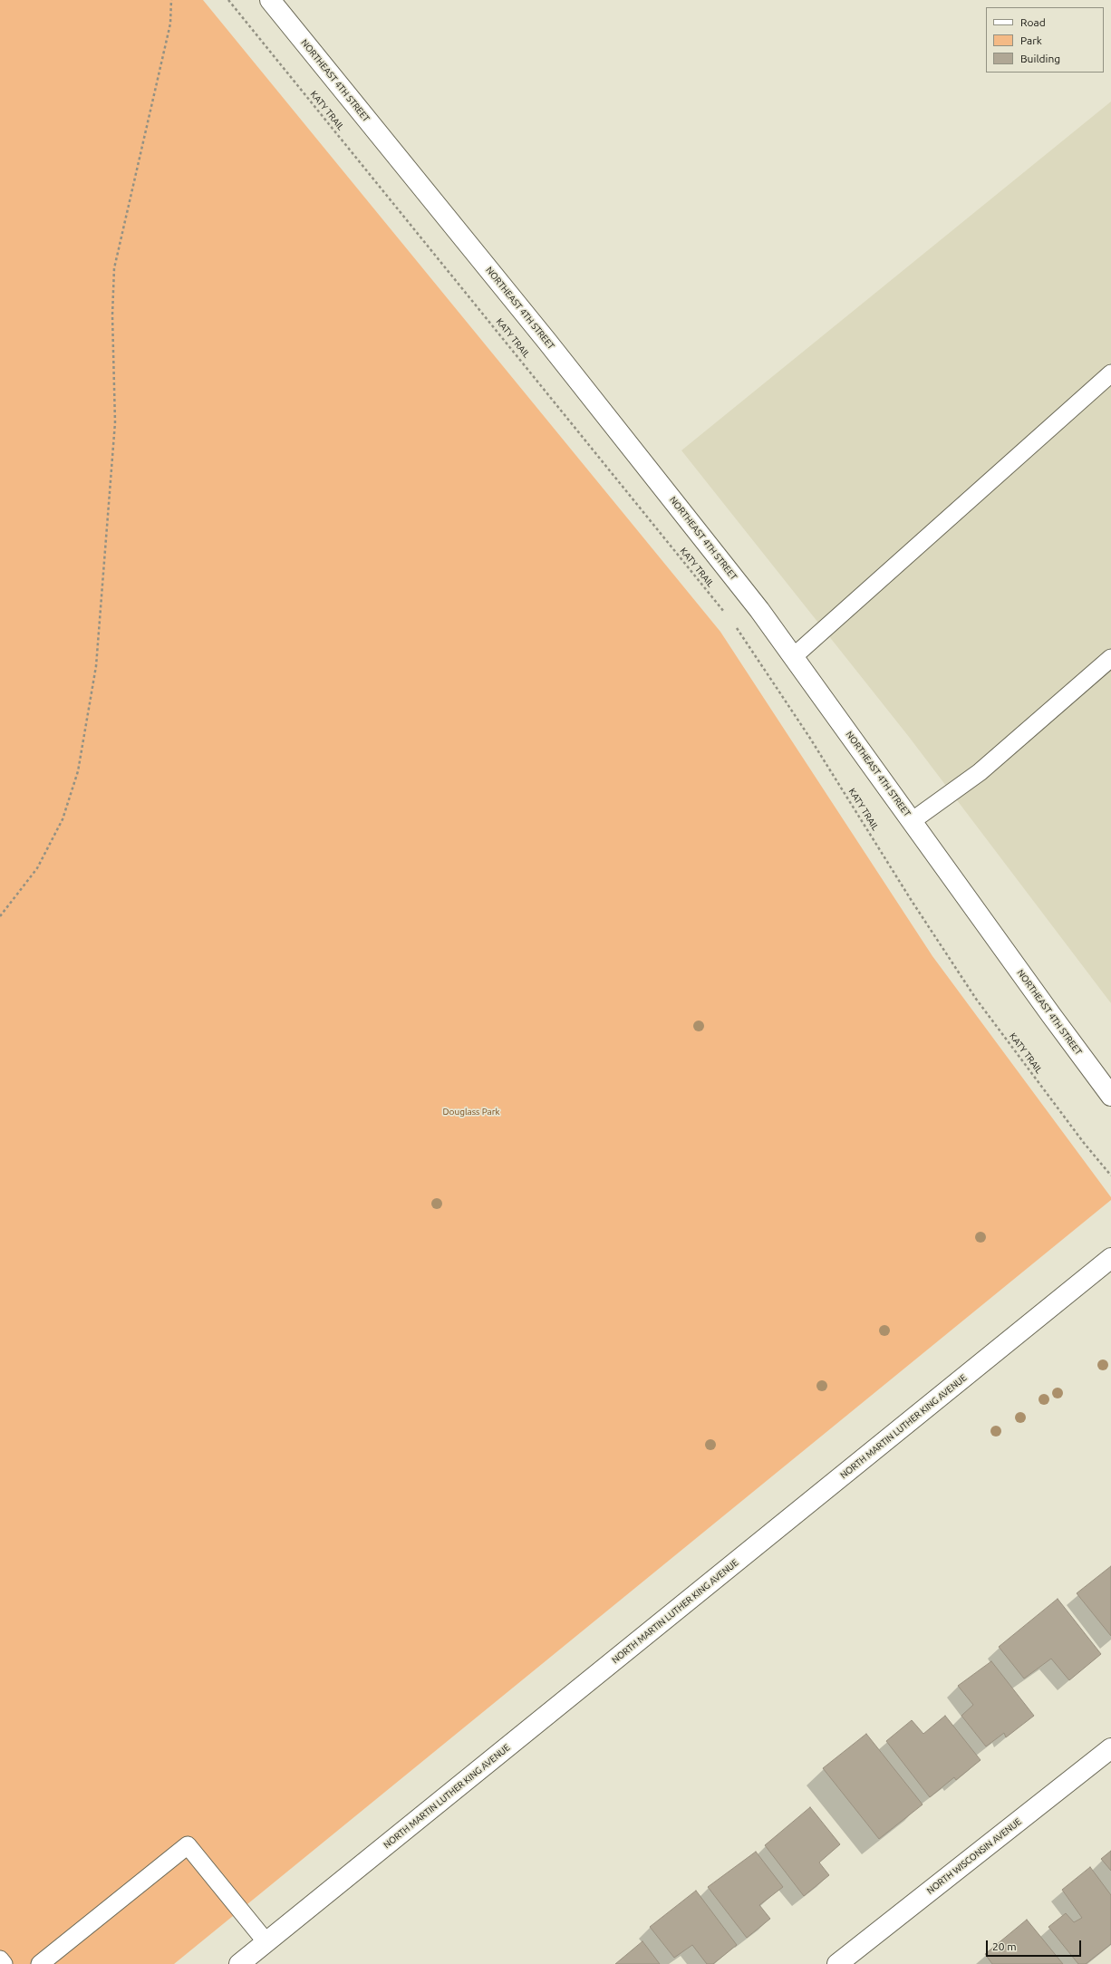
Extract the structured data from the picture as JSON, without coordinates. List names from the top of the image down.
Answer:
{
  "streets": {
    "street": ["NORTHEAST 4TH STREET", "NORTH MARTIN LUTHER KING AVENUE", "NORTH WISCONSIN AVENUE"],
    "path": ["KATY TRAIL"]
  },
  "parks": ["Douglass Park"],
  "legend": ["Road", "Park", "Building"],
  "scale_bar": "20 m"
}
